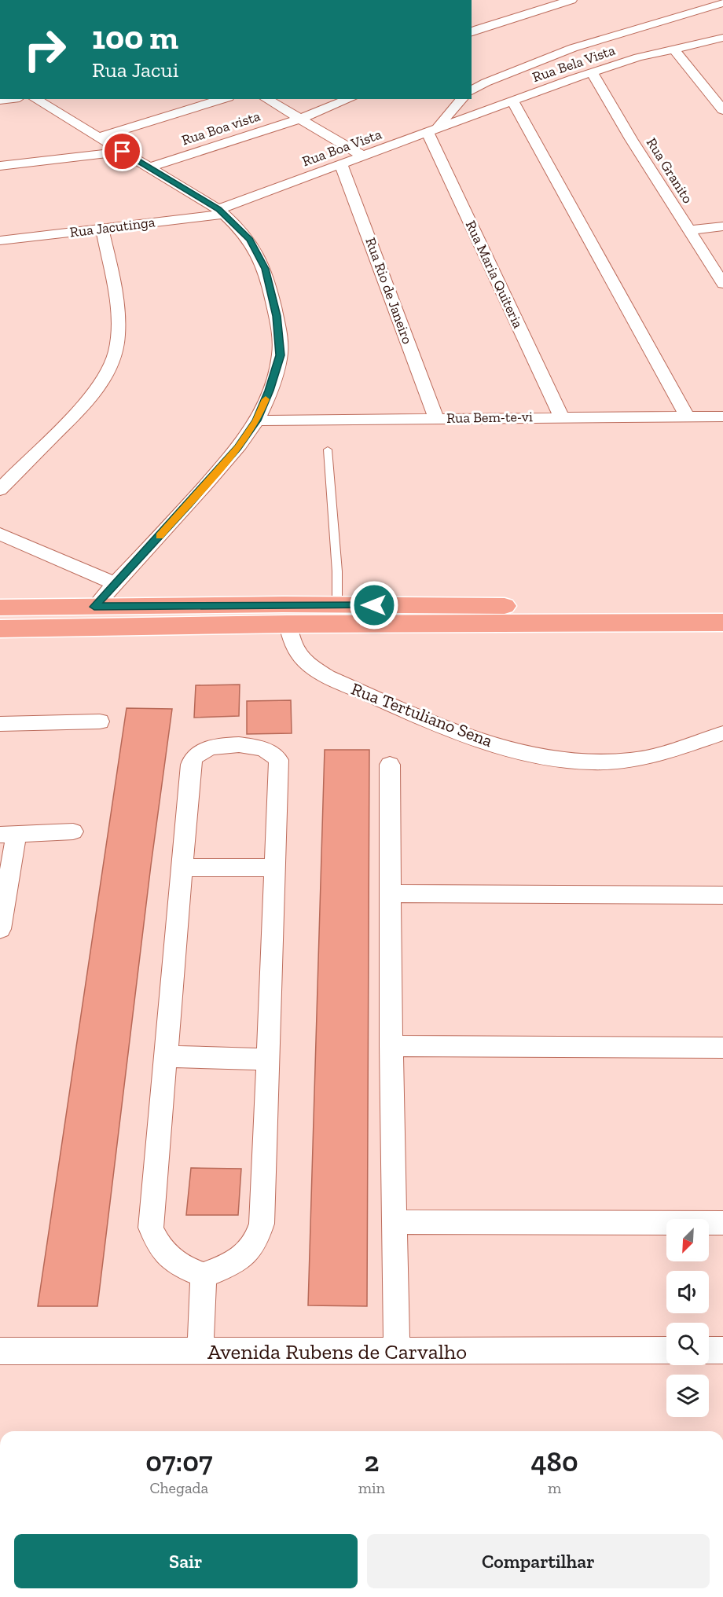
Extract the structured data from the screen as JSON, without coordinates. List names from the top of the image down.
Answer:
{
  "streets": {
    "street": [
      "Rua Bela Vista",
      "Rua Boa vista",
      "Rua Boa Vista",
      "Rua Granito",
      "Rua Jacutinga",
      "Rua Maria Quiteria",
      "Rua Rio de Janeiro",
      "Rua Bem-te-vi",
      "Rua Tertuliano Sena",
      "Avenida Rubens de Carvalho"
    ]
  },
  "crossings": [
    ["Rua Bela Vista", "Rua Boa Vista"],
    ["Rua Bela Vista", "Rua Granito"],
    ["Rua Bela Vista", "Rua Maria Quiteria"],
    ["Rua Boa Vista", "Rua Jacutinga"],
    ["Rua Boa Vista", "Rua Maria Quiteria"],
    ["Rua Boa Vista", "Rua Rio de Janeiro"],
    ["Rua Maria Quiteria", "Rua Bem-te-vi"],
    ["Rua Rio de Janeiro", "Rua Bem-te-vi"]
  ],
  "north": "bottom left",
  "page": {
    "turn": ["100 m", "Rua Jacui"],
    "eta": [
      "07:07",
      "Chegada",
      "2",
      "min",
      "480",
      "m"
    ],
    "buttons": ["Sair", "Compartilhar"]
  }
}
